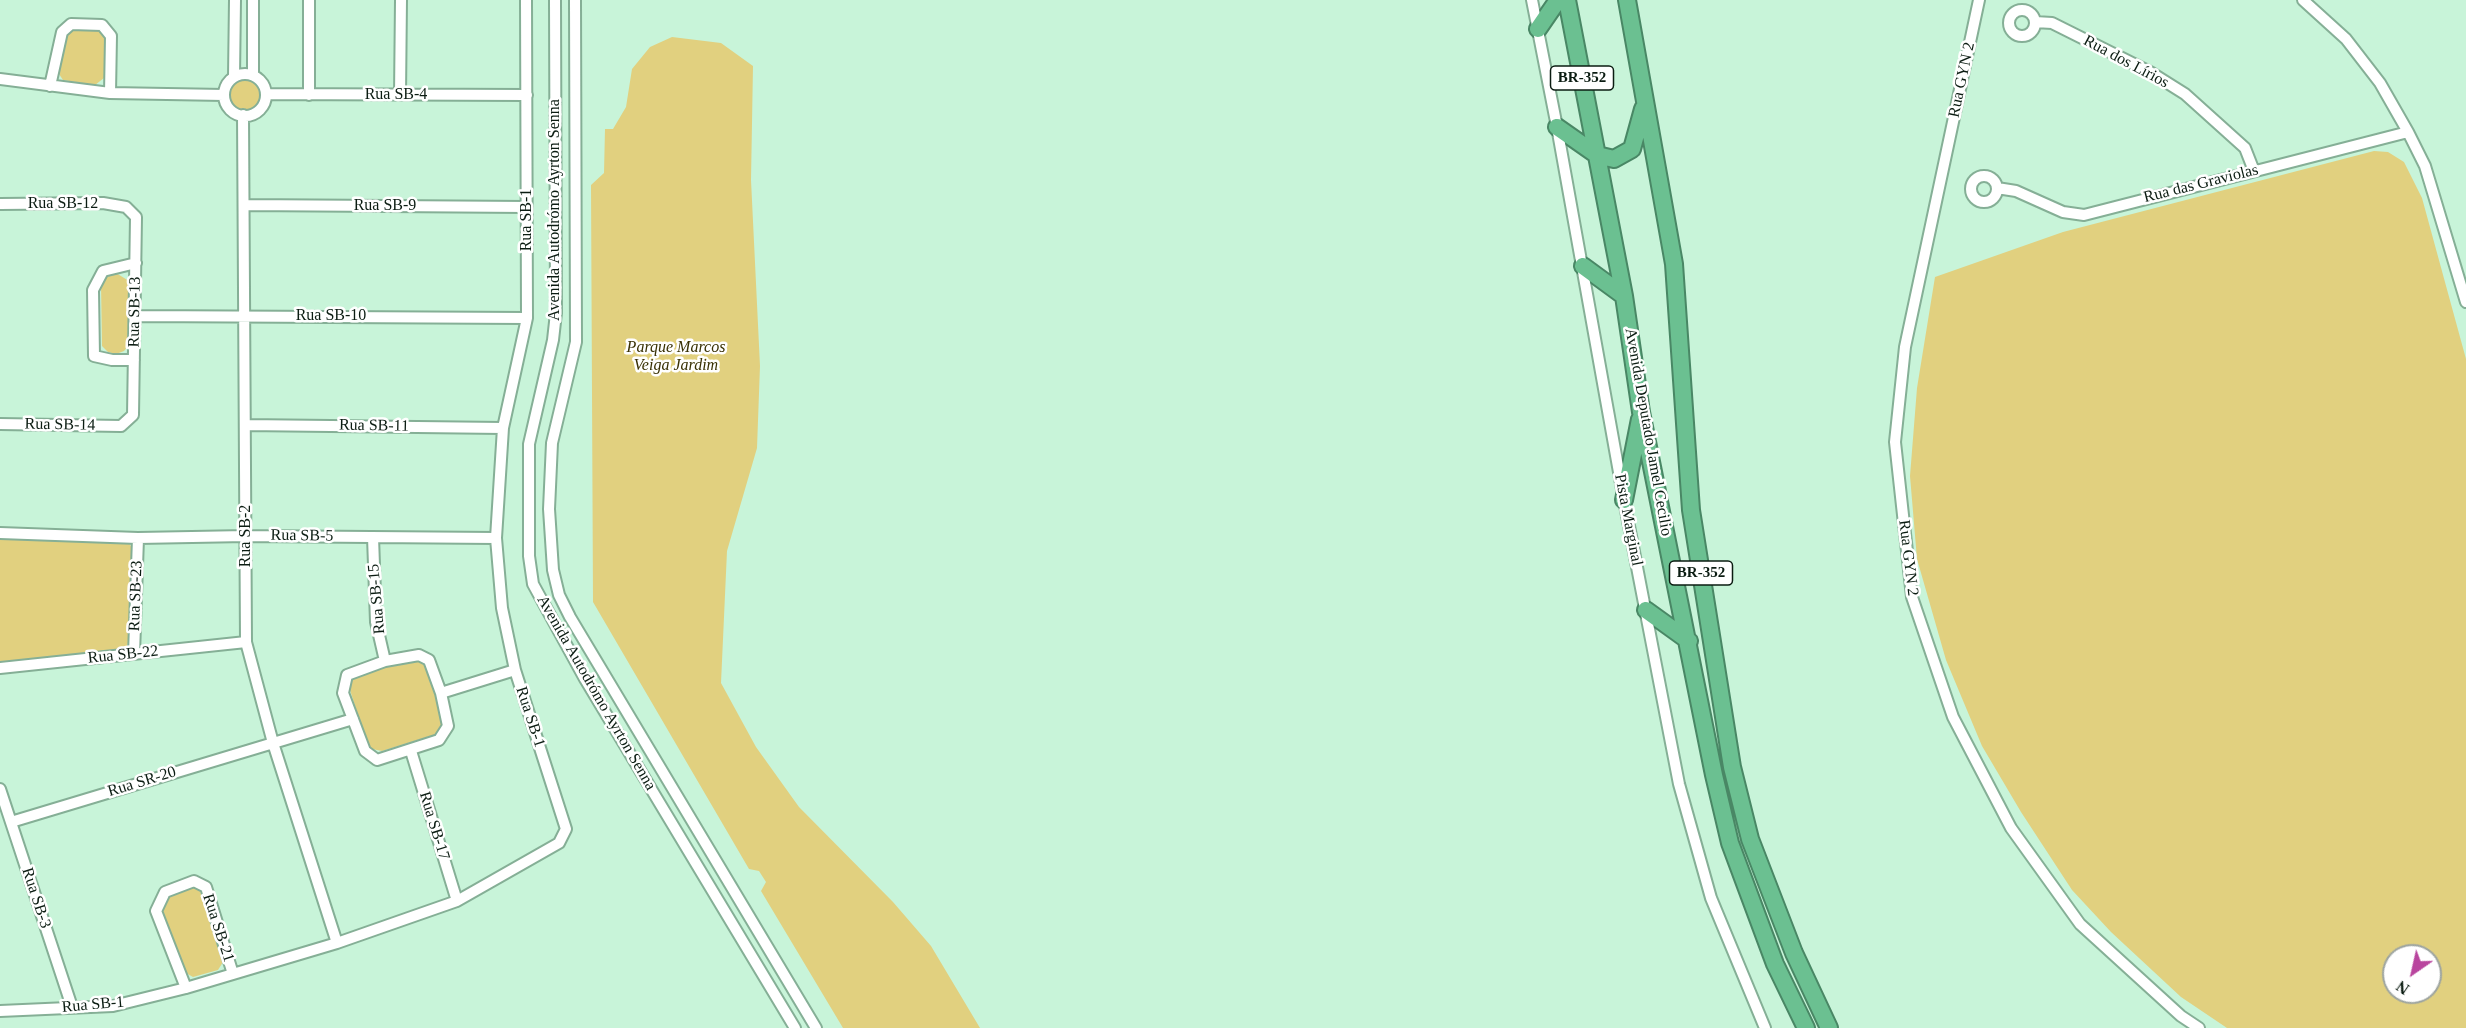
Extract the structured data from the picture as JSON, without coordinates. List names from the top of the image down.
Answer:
{
  "streets": {
    "highway": ["BR-352", "Avenida Deputado Jamel Cecilio"],
    "street": [
      "Rua dos Lírios",
      "Rua GYN 2",
      "Rua SB-4",
      "Rua das Graviolas",
      "Rua SB-12",
      "Rua SB-9",
      "Avenida Autodrómo Ayrton Senna",
      "Rua SB-1",
      "Rua SB-13",
      "Rua SB-10",
      "Rua SB-14",
      "Rua SB-11",
      "Pista Marginal",
      "Rua SB-2",
      "Rua SB-5",
      "Rua SB-23",
      "Rua SB-15",
      "Rua SB-22",
      "Rua SR-20",
      "Rua SB-17",
      "Rua SB-3",
      "Rua SB-21"
    ]
  },
  "crossings": [
    ["Rua dos Lírios", "Rua das Graviolas"],
    ["Rua SB-4", "Rua SB-1"],
    ["Rua SB-4", "Rua SB-2"],
    ["Rua SB-12", "Rua SB-13"],
    ["Rua SB-9", "Rua SB-1"],
    ["Rua SB-9", "Rua SB-2"],
    ["Rua SB-1", "Rua SB-10"],
    ["Rua SB-1", "Rua SB-11"],
    ["Rua SB-1", "Rua SB-2"],
    ["Rua SB-1", "Rua SB-5"],
    ["Rua SB-1", "Rua SB-17"],
    ["Rua SB-1", "Rua SB-3"],
    ["Rua SB-1", "Rua SB-21"],
    ["Rua SB-13", "Rua SB-10"],
    ["Rua SB-13", "Rua SB-14"],
    ["Rua SB-10", "Rua SB-2"],
    ["Rua SB-11", "Rua SB-2"],
    ["Rua SB-2", "Rua SB-5"],
    ["Rua SB-2", "Rua SB-22"],
    ["Rua SB-2", "Rua SR-20"],
    ["Rua SB-5", "Rua SB-23"],
    ["Rua SB-5", "Rua SB-15"],
    ["Rua SB-23", "Rua SB-22"],
    ["Rua SB-15", "Rua SR-20"],
    ["Rua SB-15", "Rua SB-17"],
    ["Rua SR-20", "Rua SB-17"],
    ["Rua SR-20", "Rua SB-3"]
  ],
  "parks": ["Parque Marcos Veiga Jardim"],
  "north": "bottom left"
}
